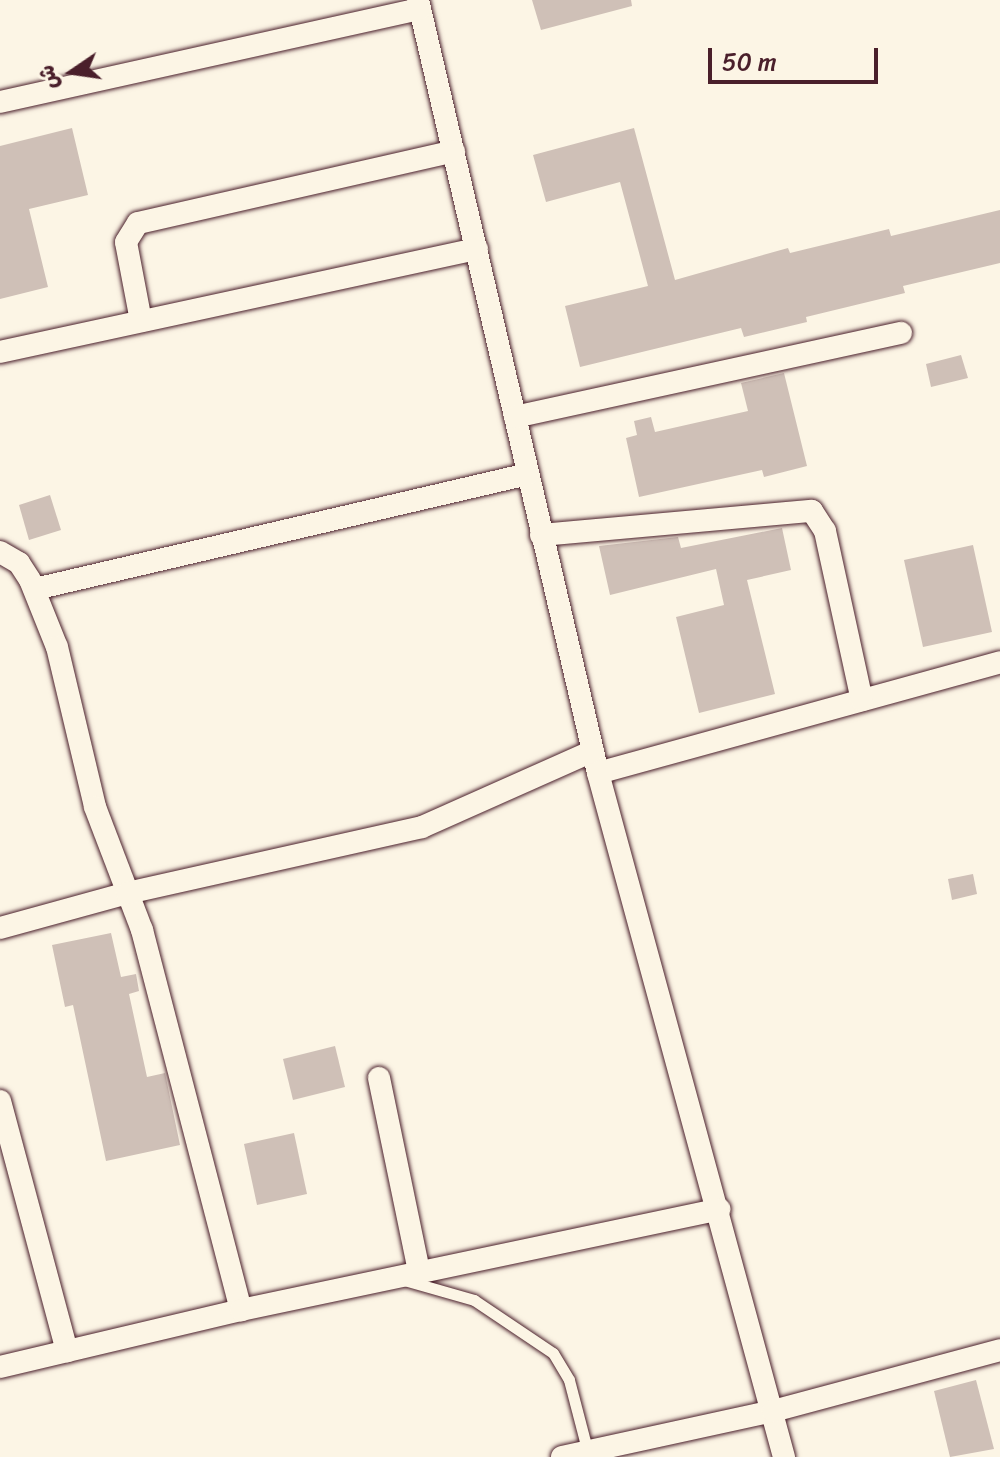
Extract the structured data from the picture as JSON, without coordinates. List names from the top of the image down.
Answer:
{
  "scale_bar": "50 m",
  "north": "left"
}
